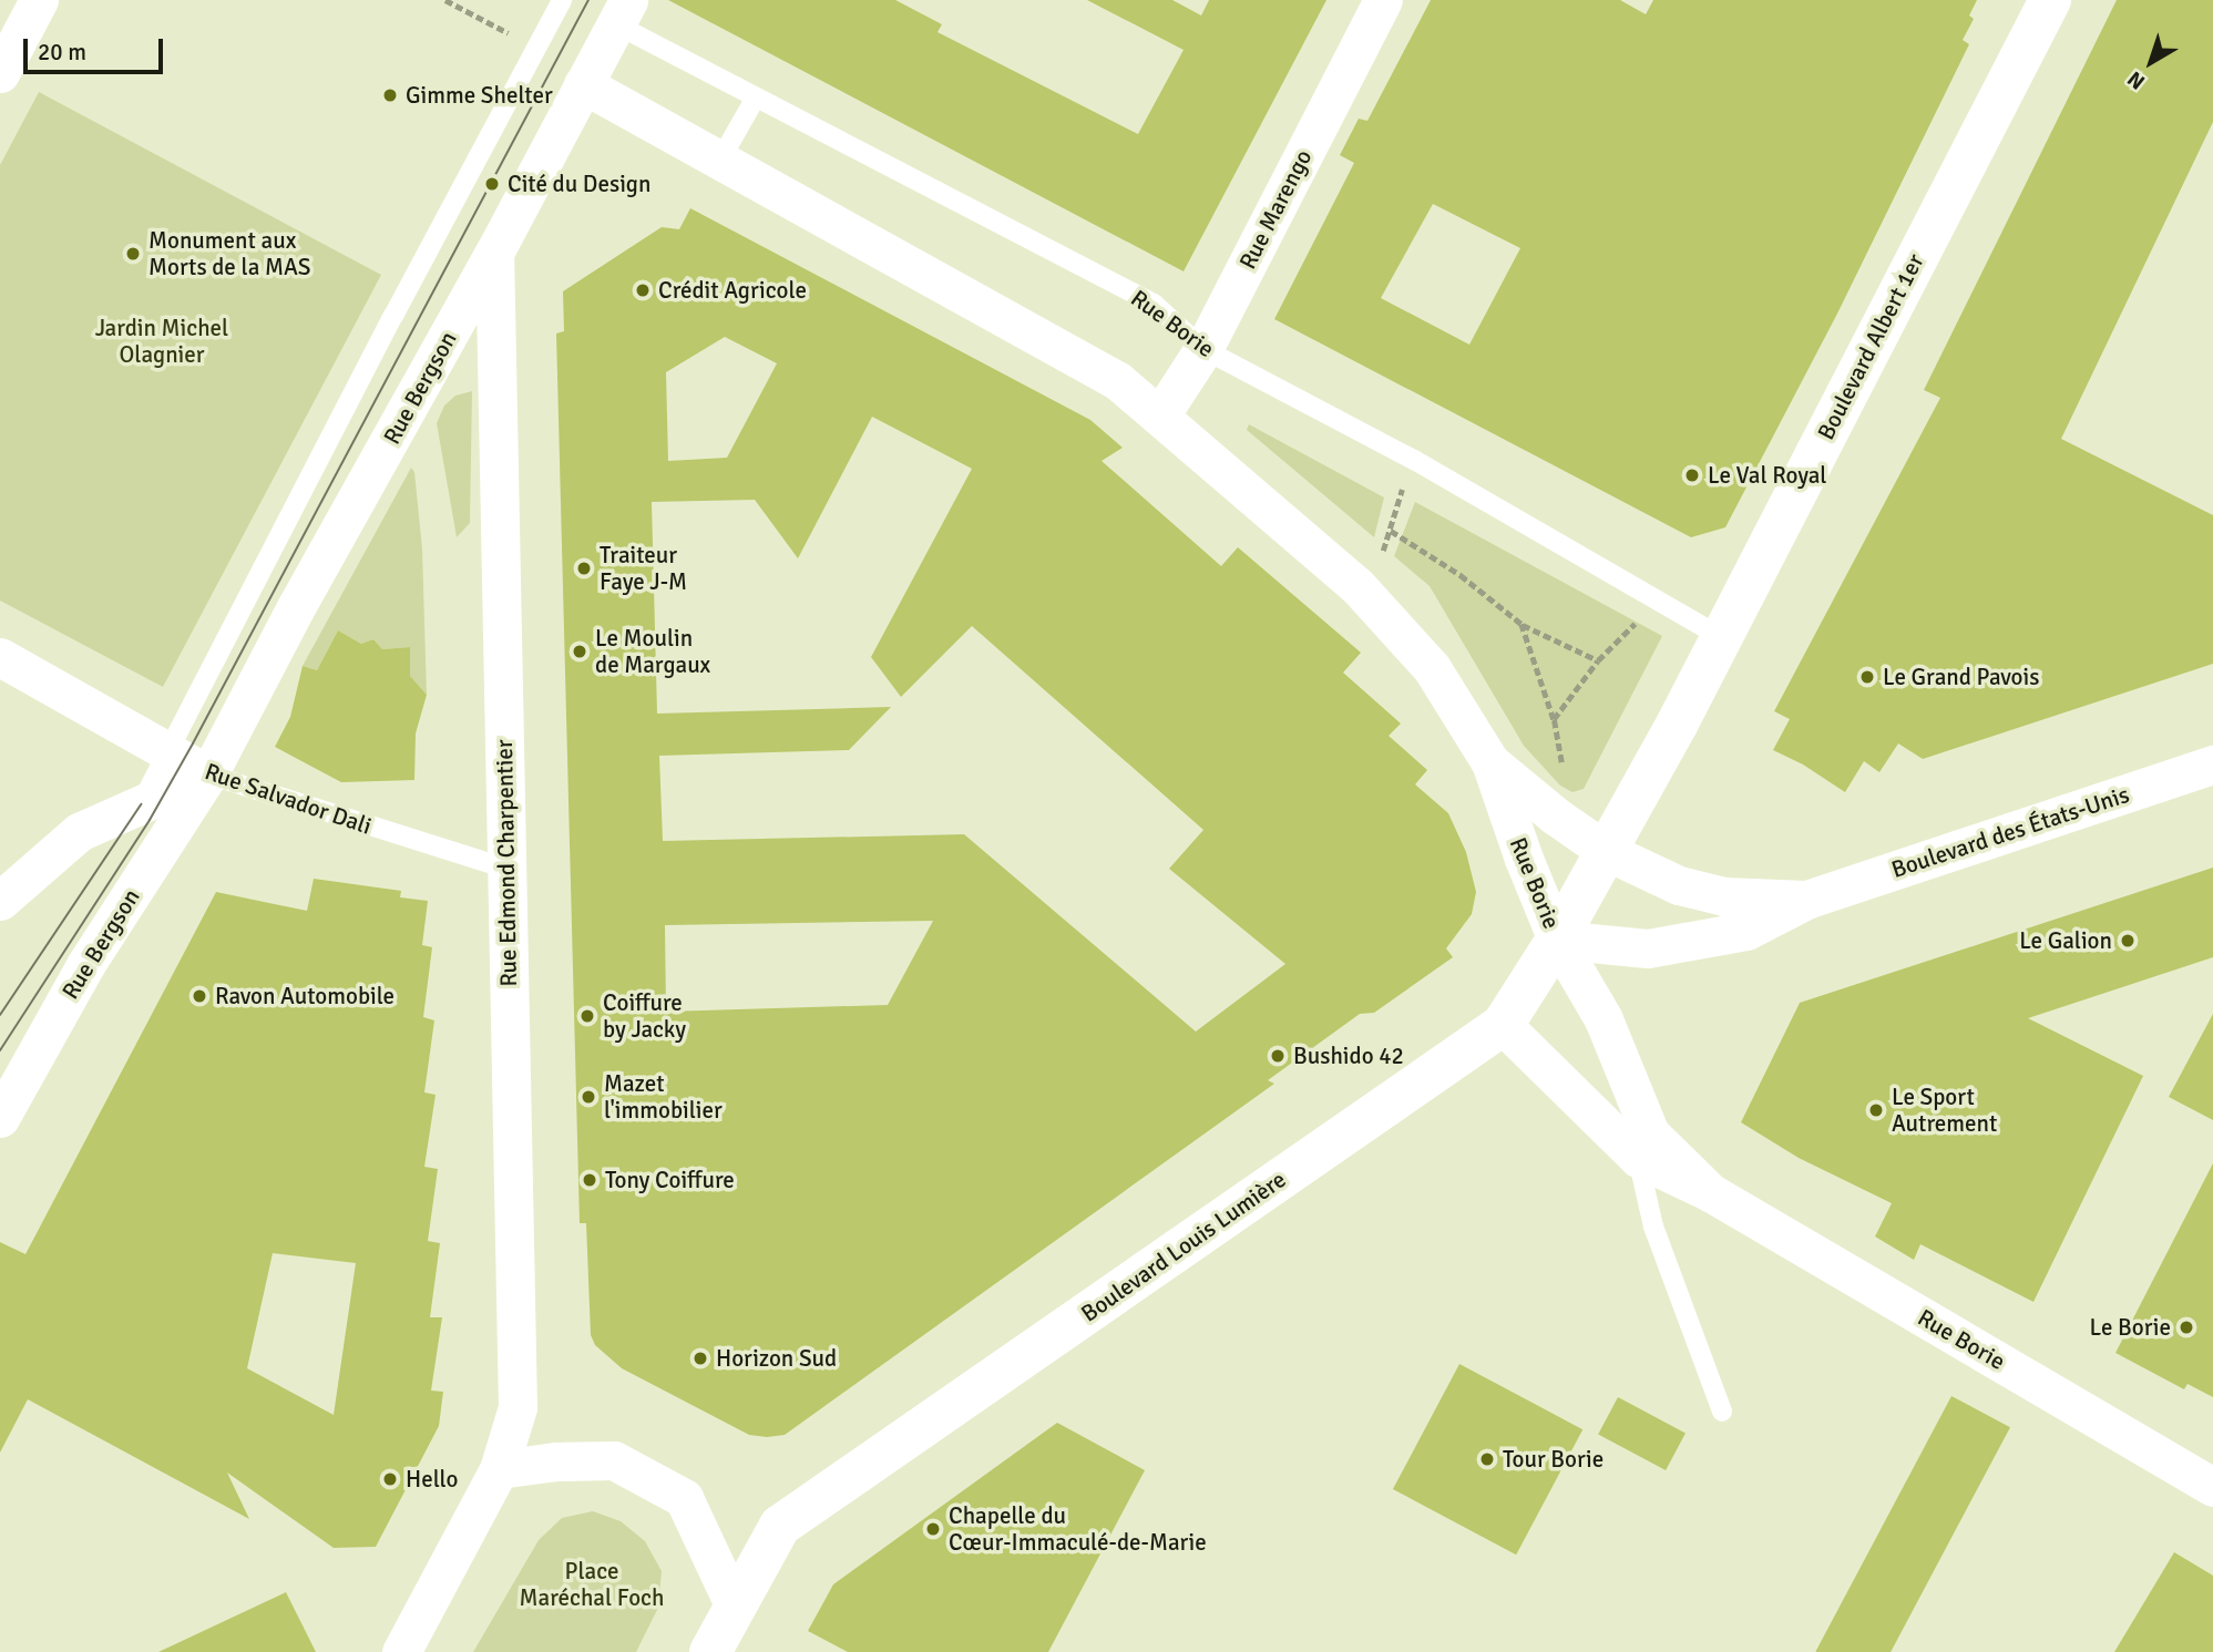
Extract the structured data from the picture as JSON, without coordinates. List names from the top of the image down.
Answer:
{
  "streets": {
    "main road": ["Boulevard Albert 1er", "Boulevard Louis Lumière"],
    "street": [
      "Rue Marengo",
      "Rue Borie",
      "Rue Bergson",
      "Rue Salvador Dali",
      "Boulevard des États-Unis",
      "Rue Edmond Charpentier"
    ]
  },
  "crossings": [
    ["Rue Marengo", "Rue Borie"],
    ["Rue Borie", "Boulevard Albert 1er"],
    ["Rue Borie", "Rue Bergson"],
    ["Rue Borie", "Boulevard des États-Unis"],
    ["Rue Borie", "Boulevard Louis Lumière"],
    ["Boulevard Albert 1er", "Boulevard des États-Unis"],
    ["Boulevard Albert 1er", "Boulevard Louis Lumière"],
    ["Rue Bergson", "Rue Salvador Dali"],
    ["Rue Bergson", "Rue Edmond Charpentier"],
    ["Rue Salvador Dali", "Rue Edmond Charpentier"],
    ["Boulevard des États-Unis", "Boulevard Louis Lumière"]
  ],
  "parks": ["Jardin Michel Olagnier", "Place Maréchal Foch"],
  "places": [
    "Gimme Shelter",
    "Cité du Design",
    "Monument aux Morts de la MAS",
    "Crédit Agricole",
    "Le Val Royal",
    "Traiteur Faye J-M",
    "Le Moulin de Margaux",
    "Le Grand Pavois",
    "Le Galion",
    "Ravon Automobile",
    "Coiffure by Jacky",
    "Bushido 42",
    "Mazet l'immobilier",
    "Le Sport Autrement",
    "Tony Coiffure",
    "Le Borie",
    "Horizon Sud",
    "Tour Borie",
    "Hello",
    "Chapelle du Cœur-Immaculé-de-Marie"
  ],
  "scale_bar": "20 m",
  "north": "bottom left"
}
